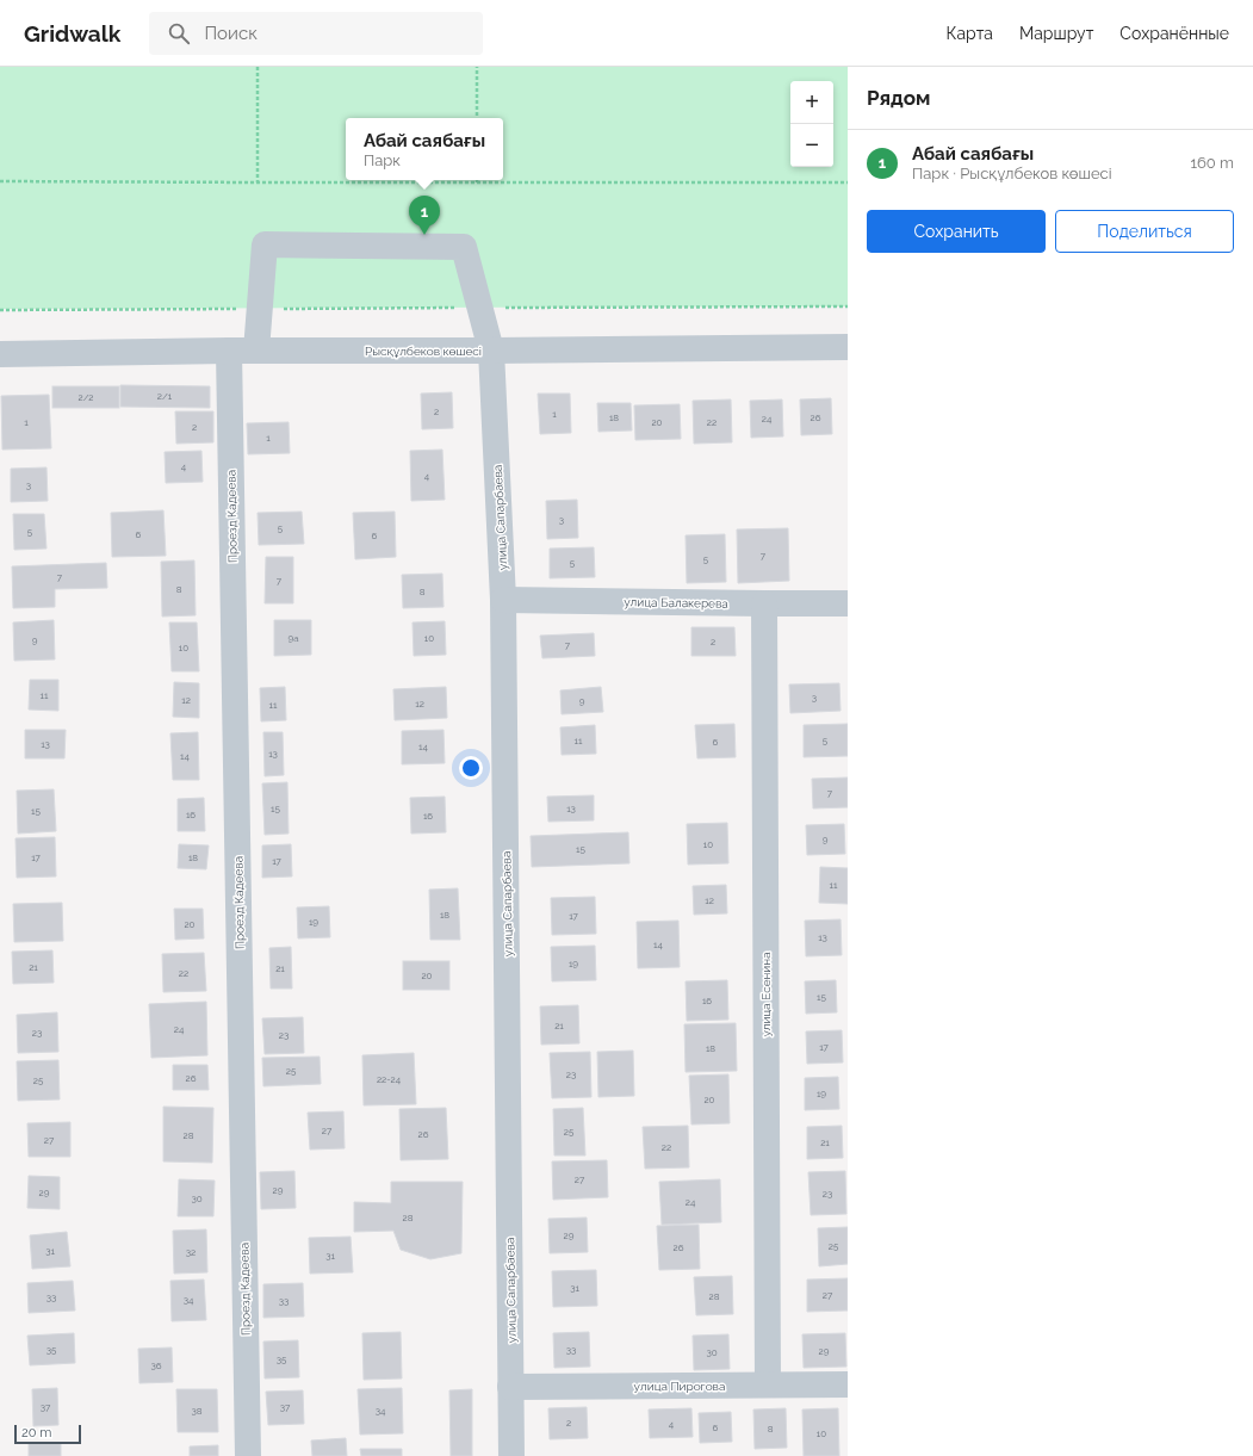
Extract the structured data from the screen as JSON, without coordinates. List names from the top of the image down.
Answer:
{
  "streets": {
    "street": [
      "Рысқұлбеков көшесі",
      "Проезд Кадеева",
      "улица Сапарбаева",
      "улица Балакерева",
      "улица Есенина",
      "улица Пирогова"
    ]
  },
  "crossings": [
    ["Рысқұлбеков көшесі", "Проезд Кадеева"],
    ["Рысқұлбеков көшесі", "улица Сапарбаева"],
    ["улица Сапарбаева", "улица Балакерева"],
    ["улица Сапарбаева", "улица Пирогова"],
    ["улица Балакерева", "улица Есенина"],
    ["улица Есенина", "улица Пирогова"]
  ],
  "house_numbers": [
    "2/1",
    "2/2",
    "2",
    "1",
    "18",
    "26",
    "24",
    "1",
    "20",
    "22",
    "2",
    "1",
    "4",
    "4",
    "3",
    "3",
    "5",
    "5",
    "6",
    "6",
    "7",
    "5",
    "5",
    "7",
    "7",
    "8",
    "8",
    "9а",
    "10",
    "9",
    "2",
    "7",
    "10",
    "11",
    "3",
    "12",
    "9",
    "12",
    "11",
    "11",
    "5",
    "6",
    "13",
    "14",
    "13",
    "14",
    "7",
    "15",
    "13",
    "15",
    "16",
    "16",
    "9",
    "10",
    "15",
    "17",
    "18",
    "17",
    "11",
    "12",
    "18",
    "17",
    "19",
    "20",
    "13",
    "14",
    "19",
    "21",
    "21",
    "22",
    "20",
    "15",
    "16",
    "21",
    "24",
    "23",
    "23",
    "17",
    "18",
    "25",
    "23",
    "26",
    "22-24",
    "25",
    "19",
    "20",
    "27",
    "25",
    "26",
    "28",
    "27",
    "21",
    "22",
    "27",
    "29",
    "29",
    "23",
    "30",
    "24",
    "28",
    "29",
    "25",
    "26",
    "31",
    "32",
    "31",
    "31",
    "27",
    "28",
    "33",
    "34",
    "33",
    "35",
    "33",
    "29",
    "30",
    "35",
    "36",
    "37",
    "37",
    "38",
    "34",
    "2",
    "4",
    "6",
    "8",
    "10"
  ],
  "scale_bar": "20 m",
  "page": {
    "header": "Gridwalk",
    "search": "Поиск",
    "nav": ["Карта", "Маршрут", "Сохранённые"],
    "heading": "Рядом",
    "map_buttons": ["+", "−"],
    "popup": ["Абай саябағы", "Парк"],
    "list": [
      {
        "mark": "1",
        "name": "Абай саябағы",
        "note": "Парк · Рысқұлбеков көшесі",
        "value": "160 m"
      }
    ],
    "pins": "1",
    "buttons": ["Сохранить", "Поделиться"],
    "scale": "20 m"
  }
}
